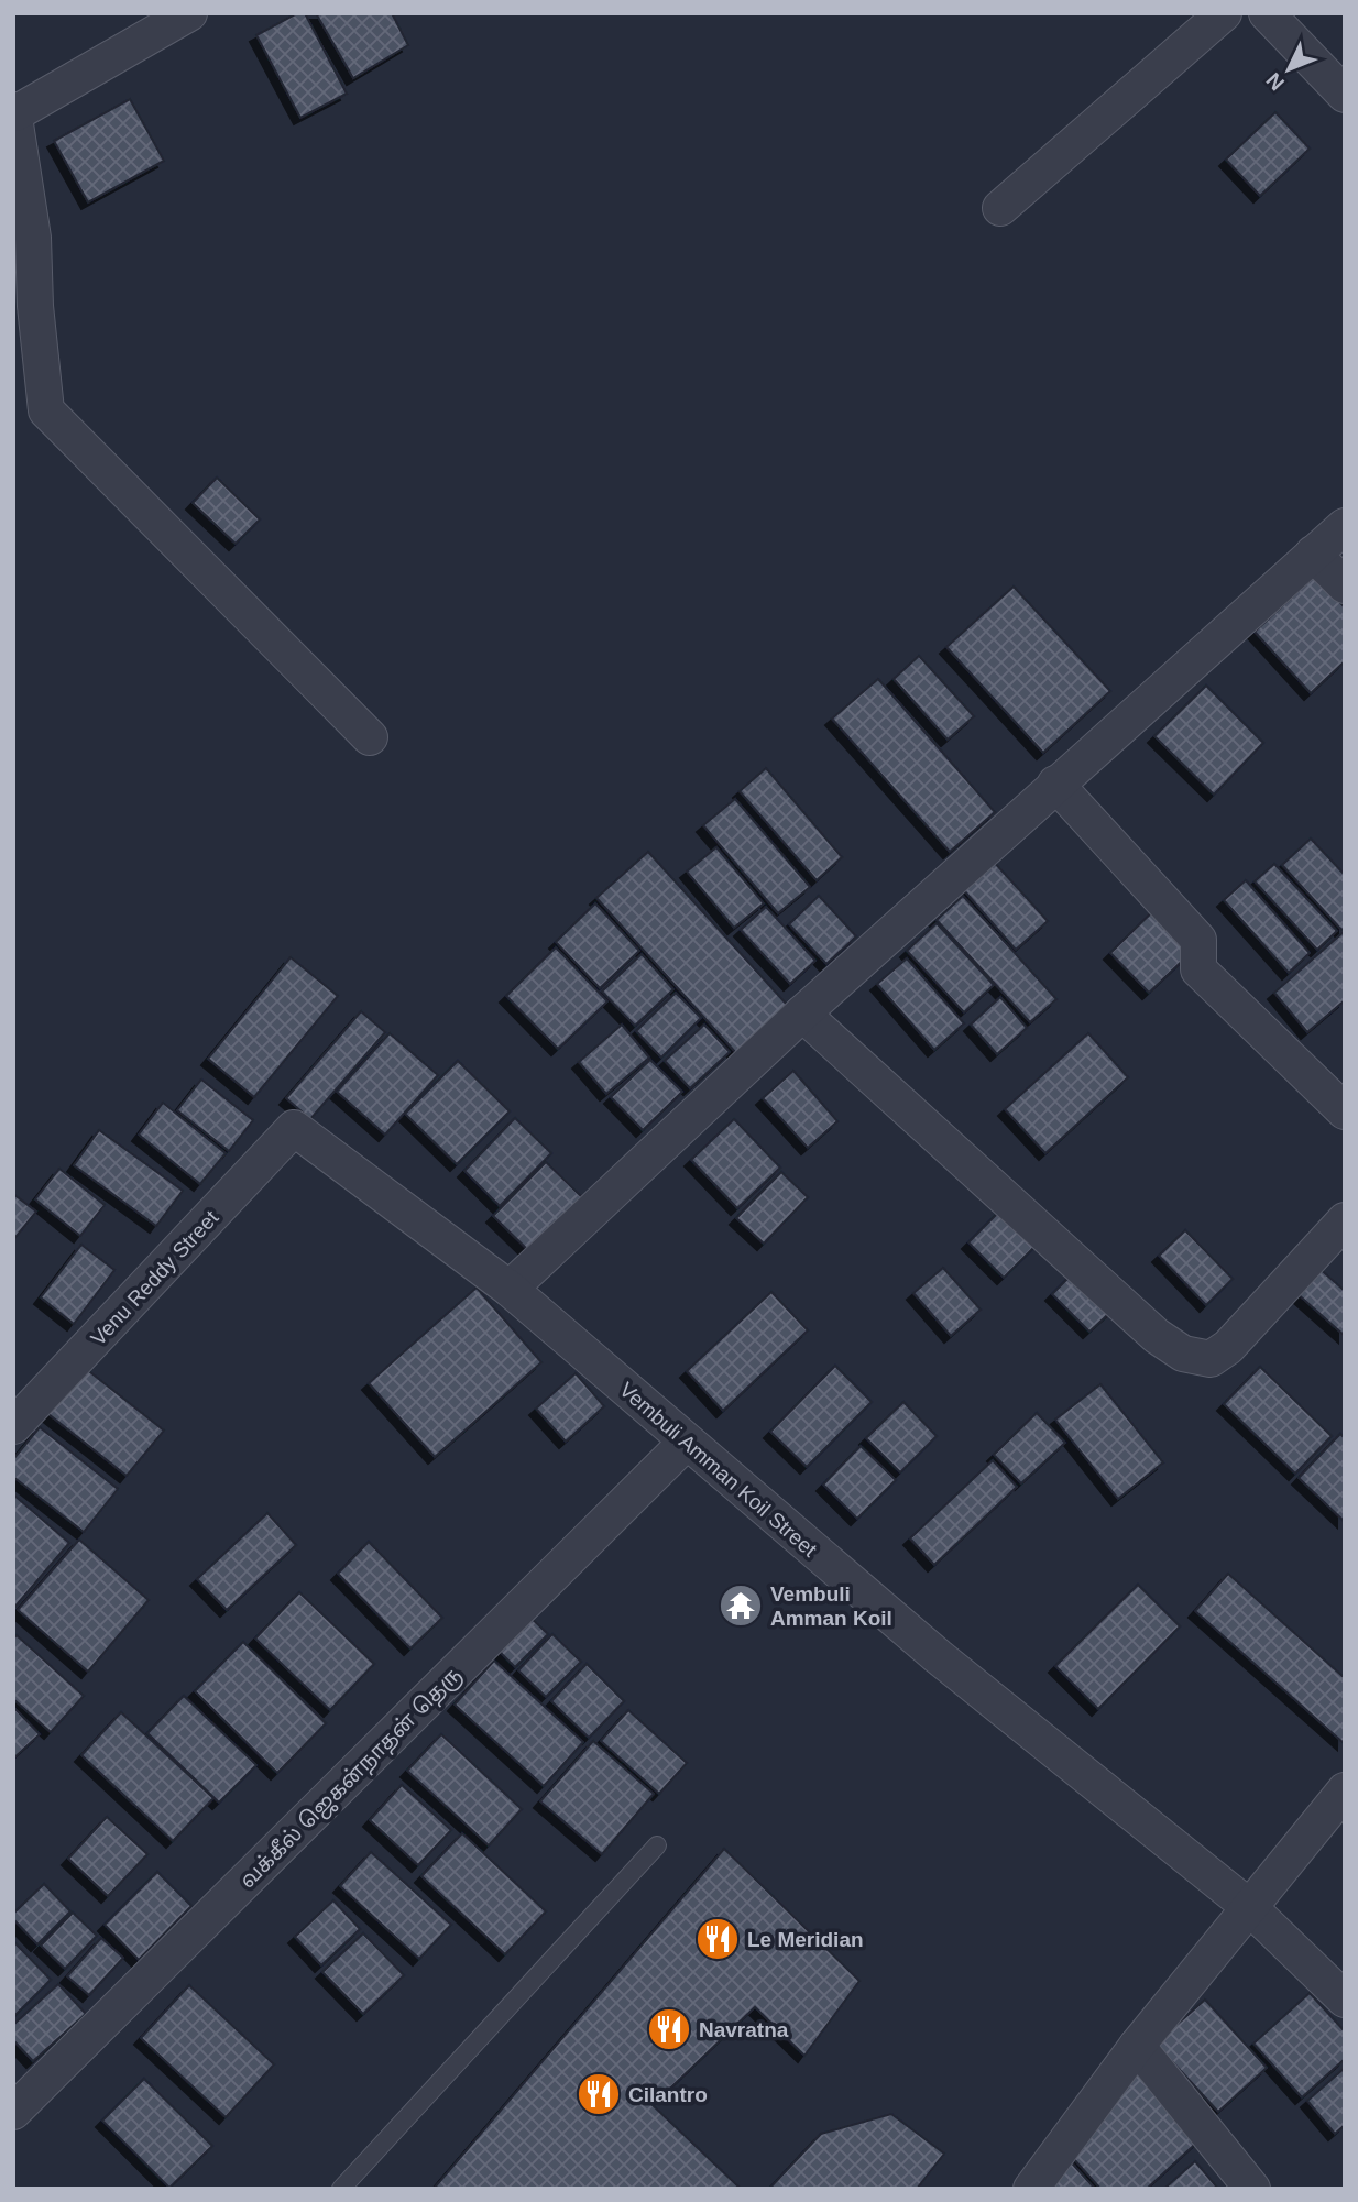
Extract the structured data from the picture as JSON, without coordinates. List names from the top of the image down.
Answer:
{
  "streets": {
    "street": ["Venu Reddy Street", "Vembuli Amman Koil Street", "வக்கீல் ஜெகன்நாதன் தெரு"]
  },
  "crossings": [
    ["Venu Reddy Street", "Vembuli Amman Koil Street"],
    ["Vembuli Amman Koil Street", "வக்கீல் ஜெகன்நாதன் தெரு"]
  ],
  "places": {
    "temple": ["Vembuli Amman Koil"],
    "restaurant": ["Le Meridian", "Navratna", "Cilantro"]
  },
  "north": "bottom left"
}
